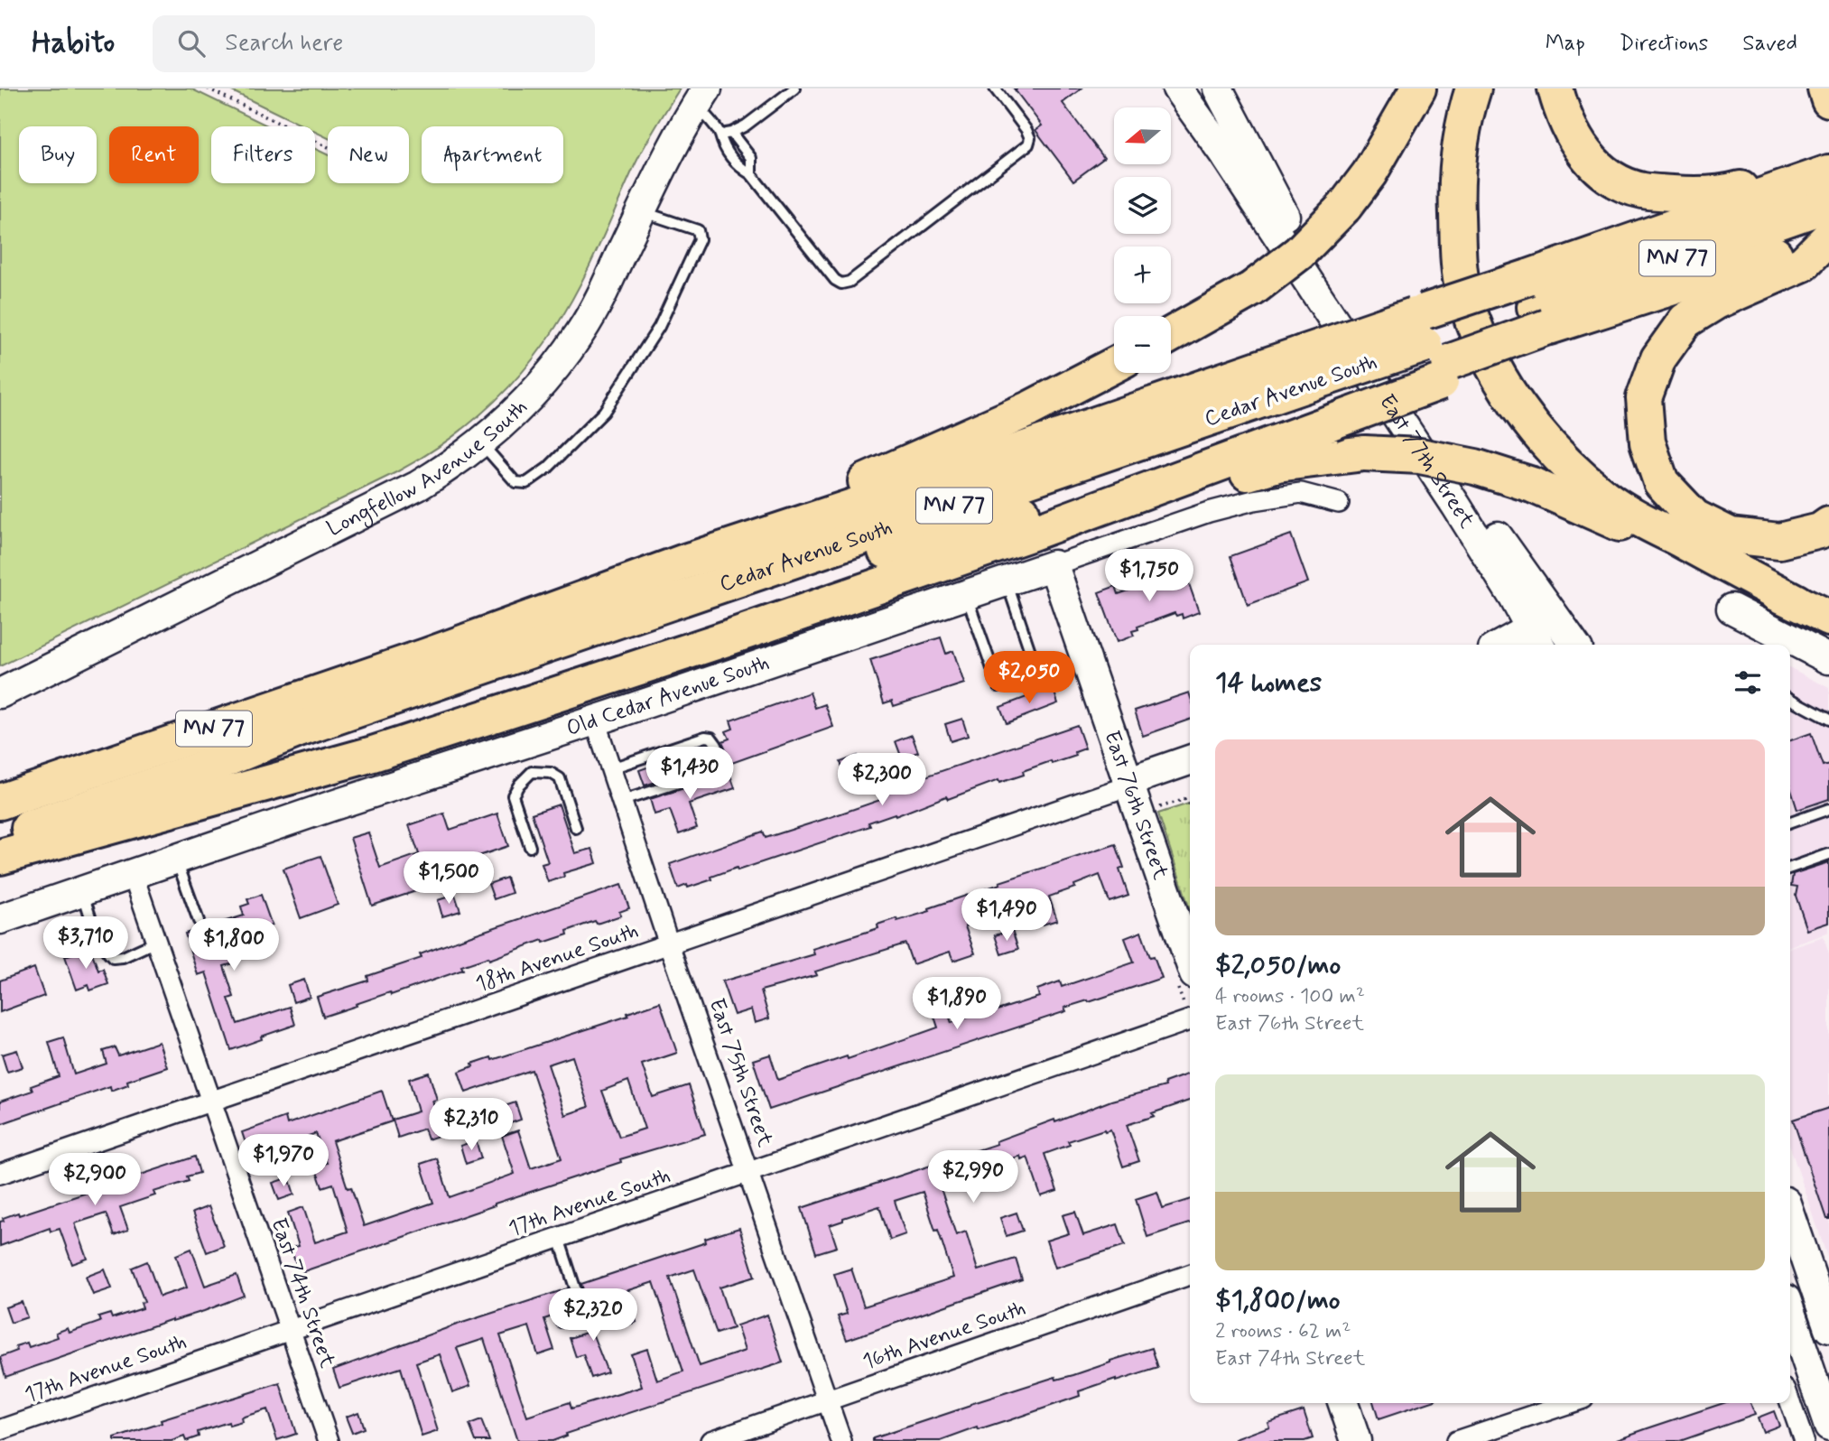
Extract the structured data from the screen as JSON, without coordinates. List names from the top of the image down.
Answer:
{
  "streets": {
    "highway": ["MN 77", "Cedar Avenue South"],
    "street": [
      "East 77th Street",
      "Longfellow Avenue South",
      "Old Cedar Avenue South",
      "East 76th Street",
      "18th Avenue South",
      "East 75th Street",
      "17th Avenue South",
      "East 74th Street",
      "16th Avenue South"
    ]
  },
  "crossings": [
    ["Old Cedar Avenue South", "East 76th Street"],
    ["Old Cedar Avenue South", "East 75th Street"],
    ["Old Cedar Avenue South", "East 74th Street"],
    ["East 76th Street", "18th Avenue South"],
    ["18th Avenue South", "East 75th Street"],
    ["18th Avenue South", "East 74th Street"],
    ["East 75th Street", "17th Avenue South"],
    ["East 75th Street", "16th Avenue South"],
    ["17th Avenue South", "East 74th Street"]
  ],
  "north": "left",
  "page": {
    "header": "Habito",
    "search": "Search here",
    "nav": ["Map", "Directions", "Saved"],
    "map_buttons": ["+", "−"],
    "chip": [
      "Buy",
      "Rent",
      "Filters",
      "New",
      "Apartment"
    ],
    "price": [
      "$1,750",
      "$2,050",
      "$1,430",
      "$2,300",
      "$1,500",
      "$1,490",
      "$3,710",
      "$1,800",
      "$1,890",
      "$2,310",
      "$1,970",
      "$2,990",
      "$2,900",
      "$2,320"
    ],
    "heading": "14 homes",
    "list": [
      {
        "name": "$2,050/mo",
        "note": "4 rooms · 100 m² · East 76th Street"
      },
      {
        "name": "$1,800/mo",
        "note": "2 rooms · 62 m² · East 74th Street"
      }
    ]
  }
}
